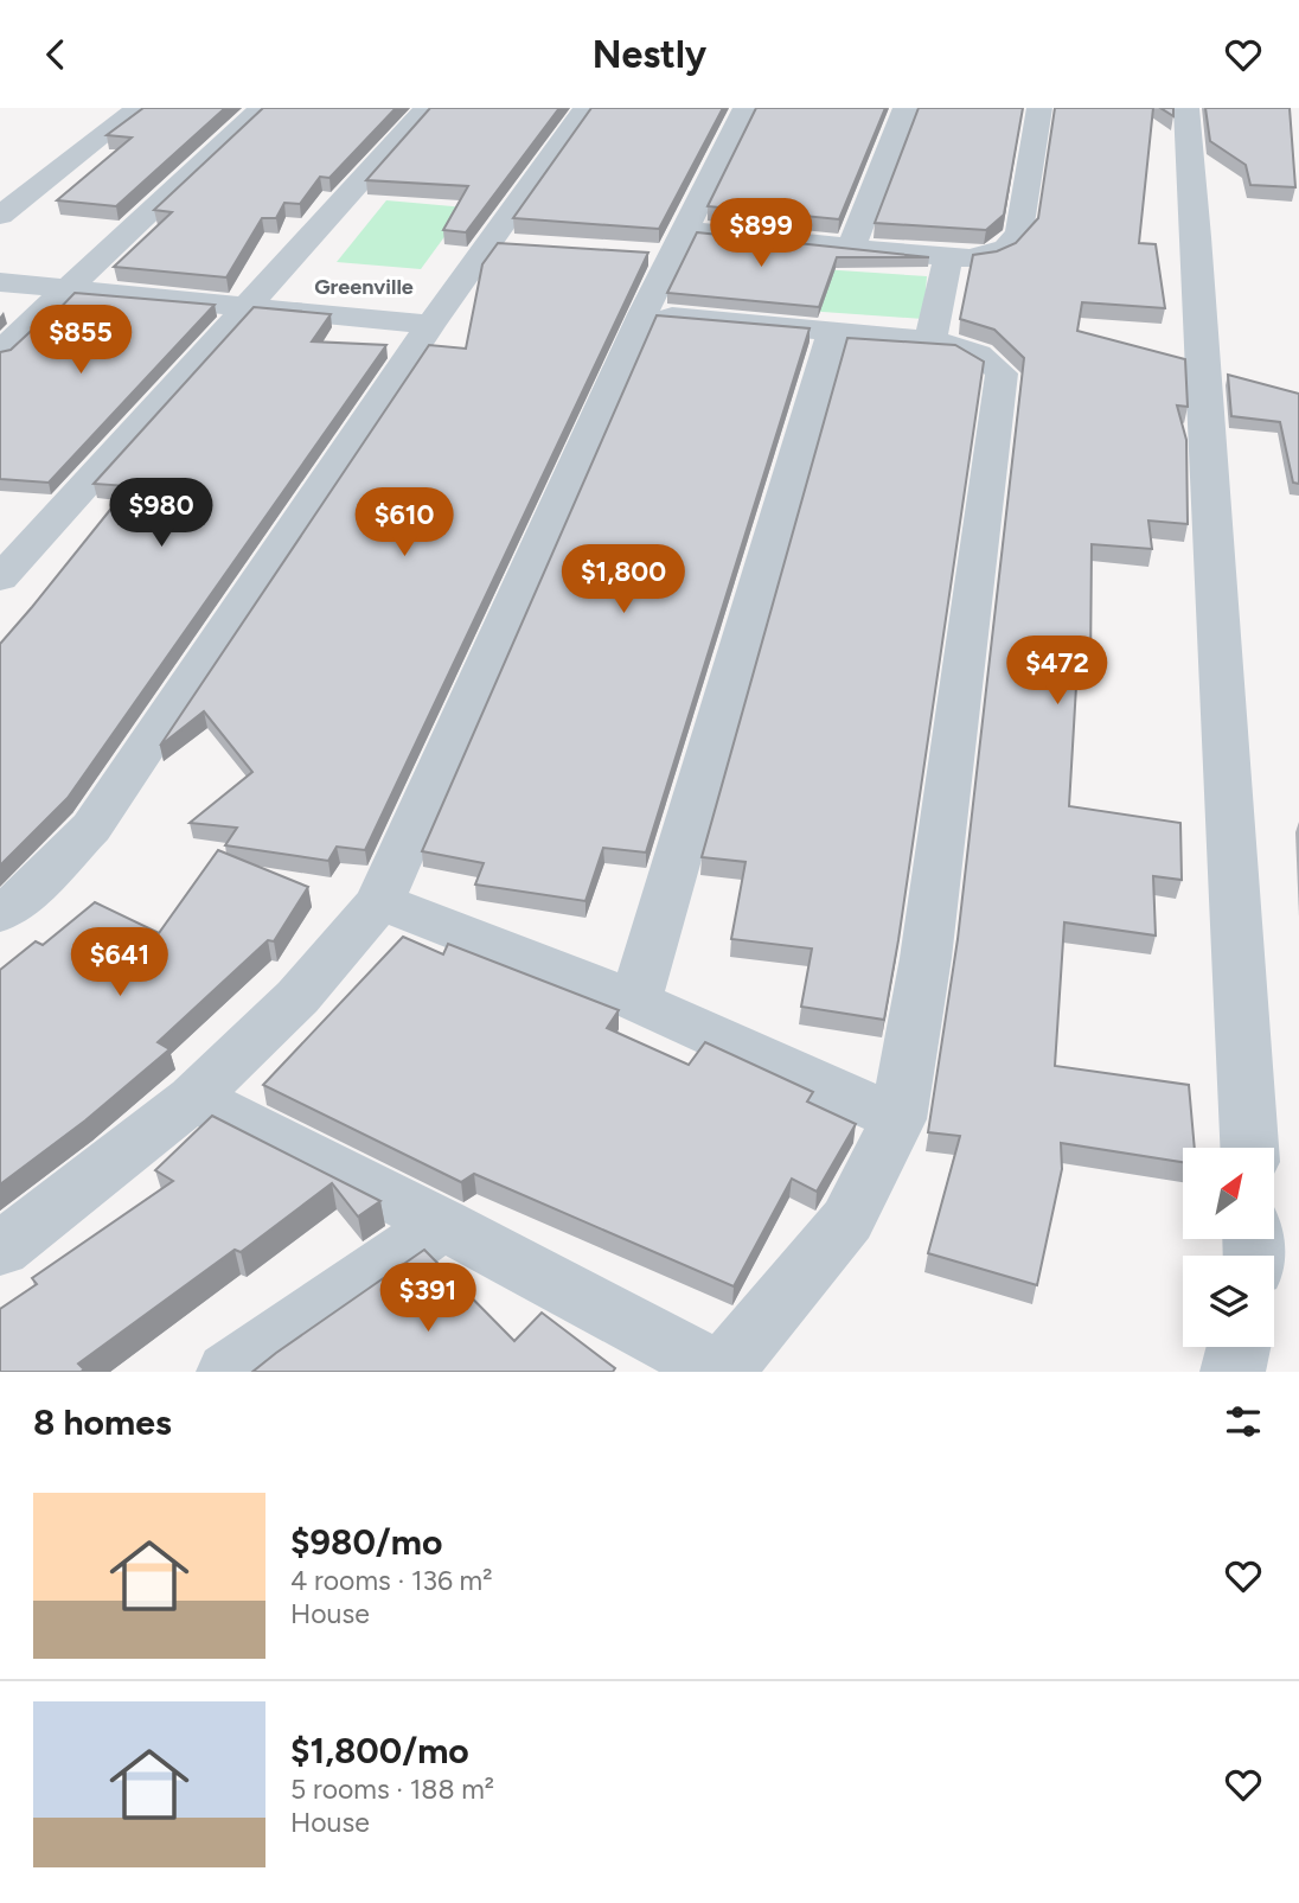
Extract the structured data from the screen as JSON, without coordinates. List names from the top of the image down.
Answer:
{
  "districts": ["Greenville"],
  "north": "top right",
  "page": {
    "header": "Nestly",
    "price": [
      "$899",
      "$855",
      "$980",
      "$610",
      "$1,800",
      "$472",
      "$641",
      "$391"
    ],
    "heading": "8 homes",
    "list": [
      {
        "name": "$980/mo",
        "note": "4 rooms · 136 m² · House"
      },
      {
        "name": "$1,800/mo",
        "note": "5 rooms · 188 m² · House"
      }
    ]
  }
}
